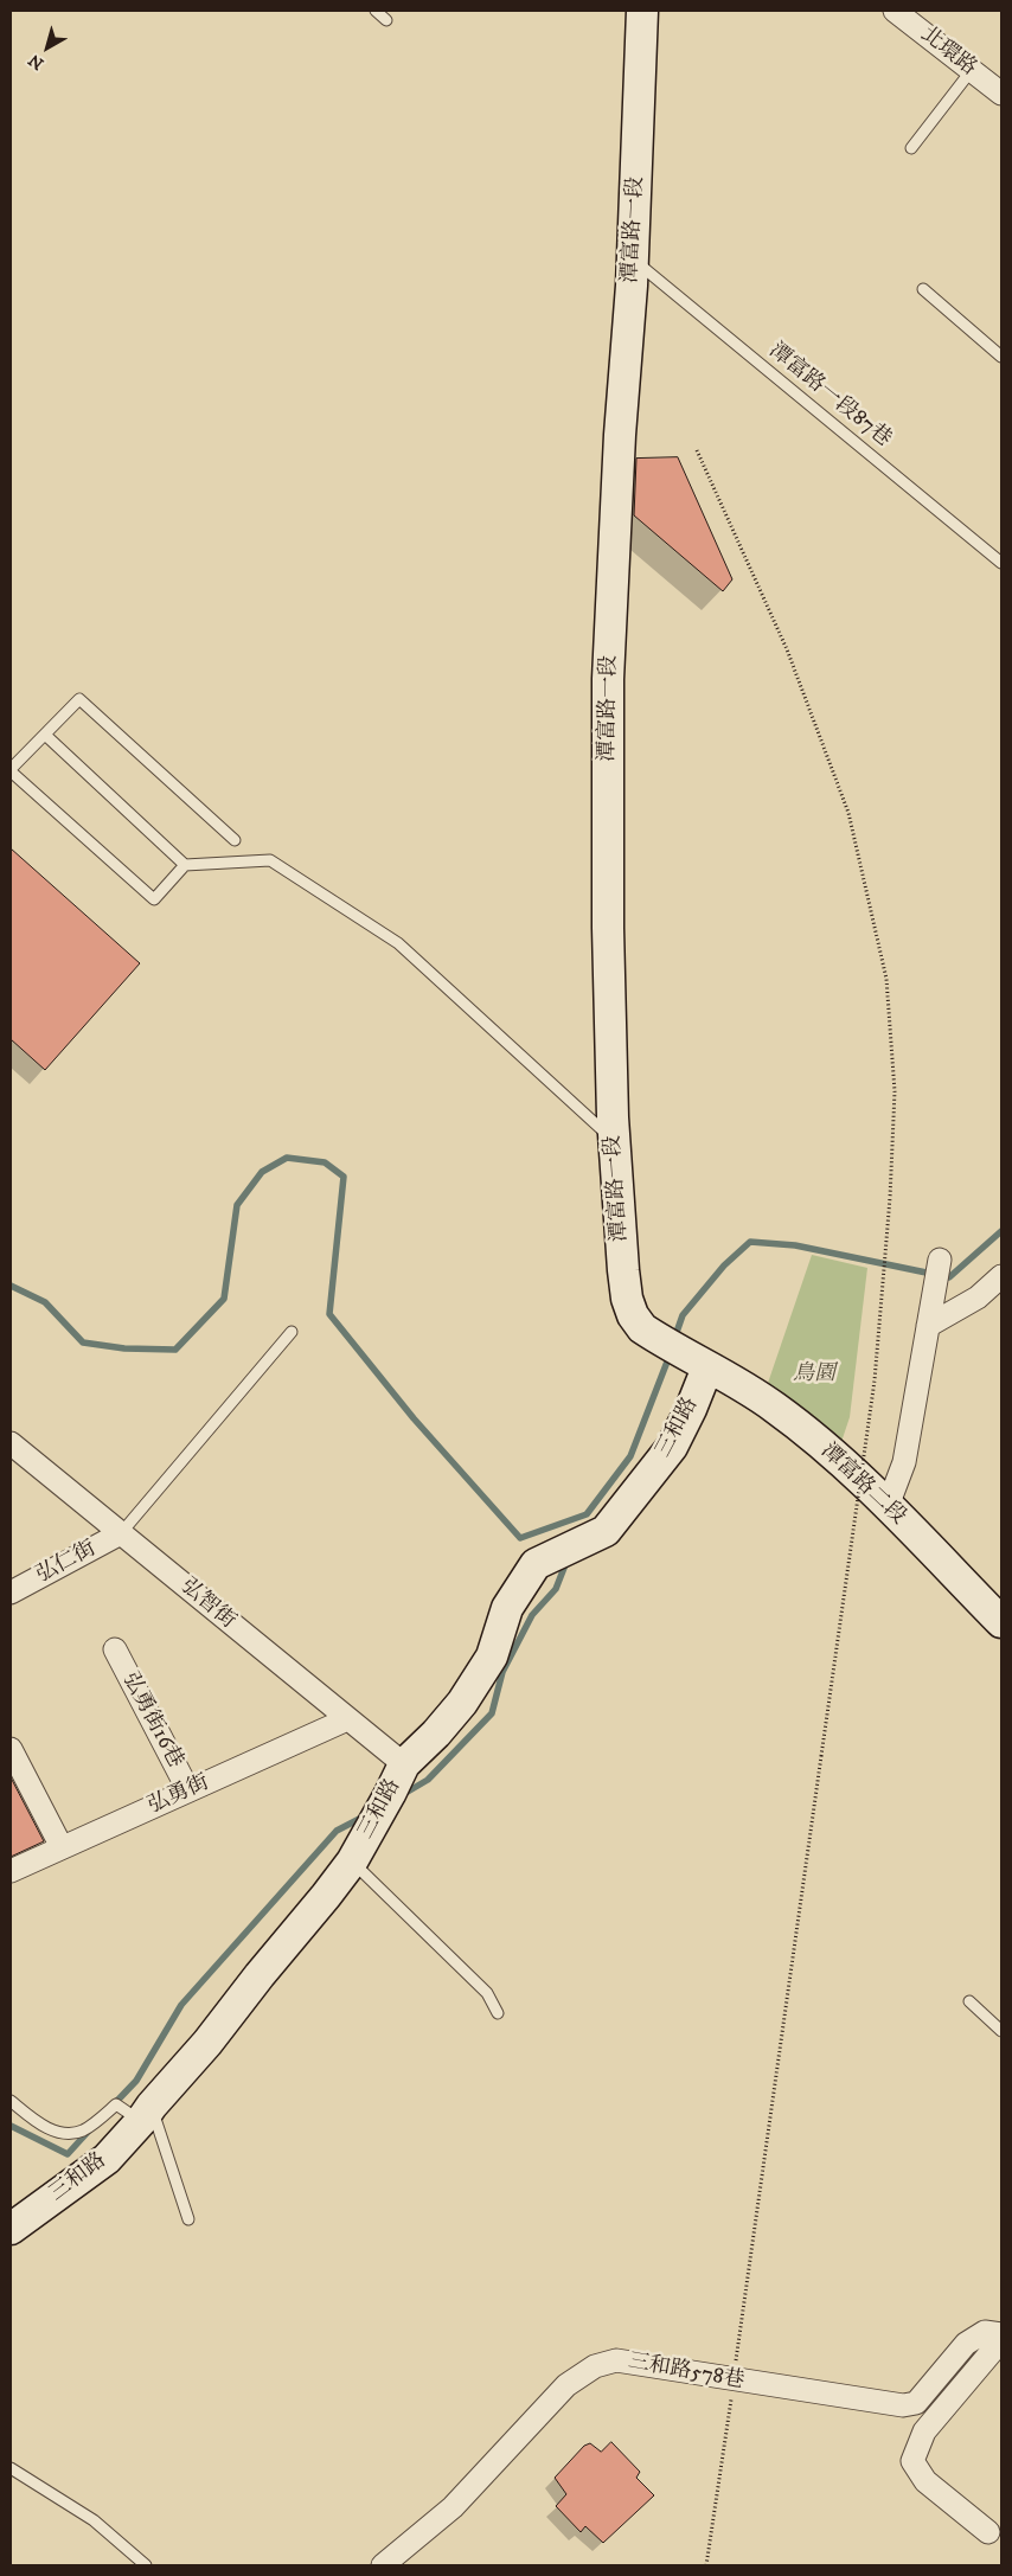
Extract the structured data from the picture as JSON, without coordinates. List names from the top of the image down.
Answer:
{
  "streets": {
    "street": [
      "北環路",
      "潭富路一段",
      "三和路",
      "潭富路二段",
      "弘仁街",
      "弘智街",
      "弘勇街16巷",
      "弘勇街",
      "三和路578巷"
    ],
    "lane": ["潭富路一段87巷"]
  },
  "crossings": [
    ["潭富路一段", "潭富路一段87巷"],
    ["潭富路一段", "三和路"],
    ["潭富路一段", "潭富路二段"],
    ["三和路", "潭富路二段"],
    ["三和路", "弘智街"],
    ["弘仁街", "弘智街"],
    ["弘智街", "弘勇街"],
    ["弘勇街16巷", "弘勇街"]
  ],
  "parks": ["鳥園"],
  "north": "bottom left"
}
